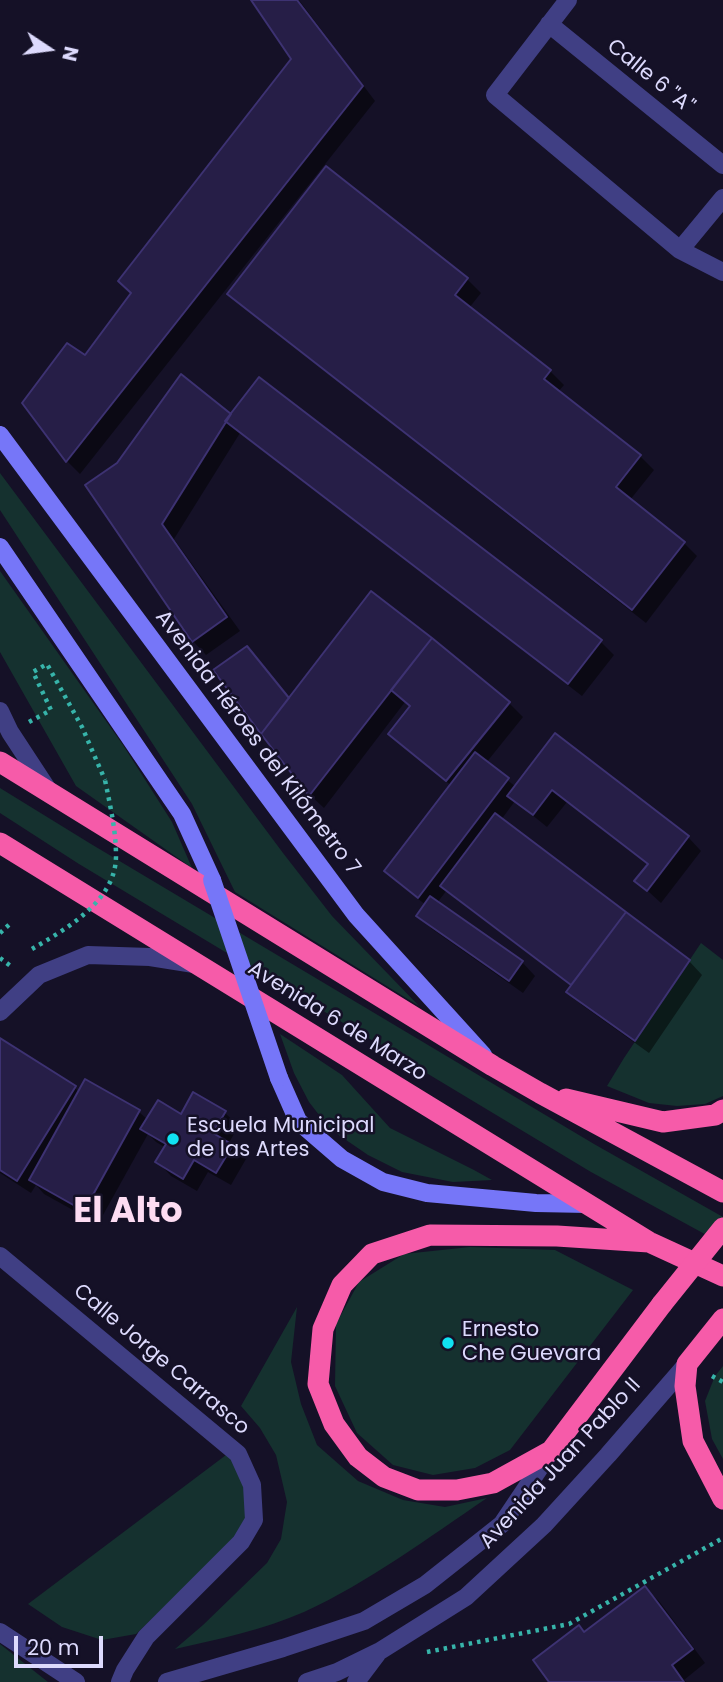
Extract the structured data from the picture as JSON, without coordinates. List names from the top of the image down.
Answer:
{
  "streets": {
    "highway": ["Avenida 6 de Marzo", "Avenida Juan Pablo II"],
    "main road": ["Avenida Héroes del Kilómetro 7"],
    "street": ["Calle 6 \"A\"", "Calle Jorge Carrasco"]
  },
  "crossings": [
    ["Avenida Héroes del Kilómetro 7", "Avenida 6 de Marzo"]
  ],
  "districts": ["El Alto"],
  "places": ["Escuela Municipal de las Artes", "Ernesto Che Guevara"],
  "scale_bar": "20 m",
  "north": "right"
}
